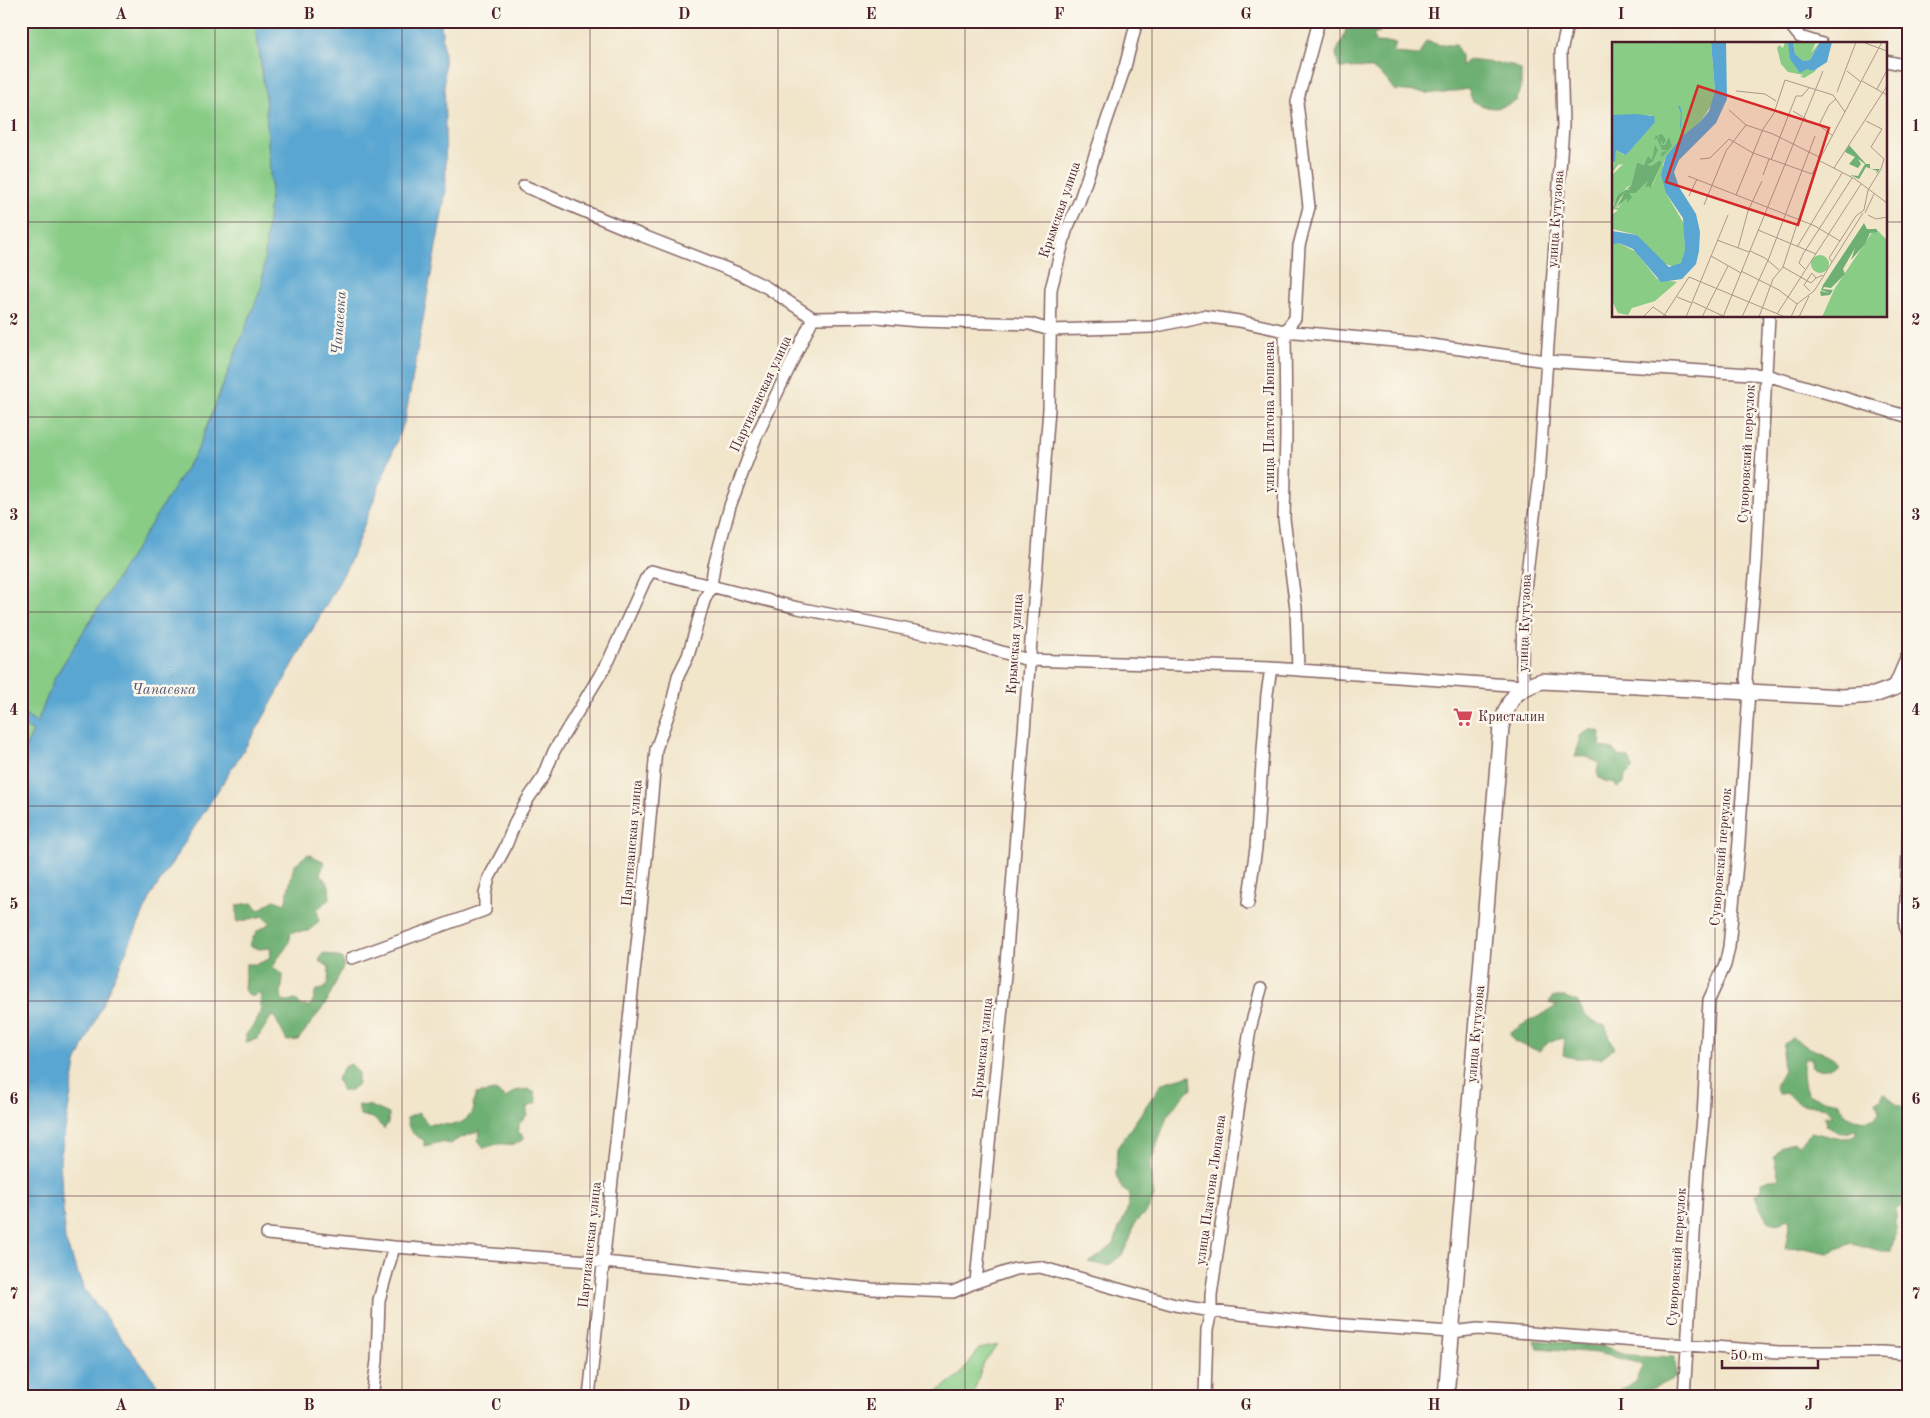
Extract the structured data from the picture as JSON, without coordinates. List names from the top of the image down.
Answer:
{
  "streets": {
    "street": [
      "Крымская улица",
      "улица Кутузова",
      "Партизанская улица",
      "улица Платона Люпаева",
      "Суворовский переулок"
    ]
  },
  "water": ["Чапаевка"],
  "places": {
    "supermarket": ["Кристалин"]
  },
  "scale_bar": "50 m",
  "grid": {
    "columns": [
      "A",
      "B",
      "C",
      "D",
      "E",
      "F",
      "G",
      "H",
      "I",
      "J"
    ],
    "rows": [
      "1",
      "2",
      "3",
      "4",
      "5",
      "6",
      "7"
    ]
  }
}
